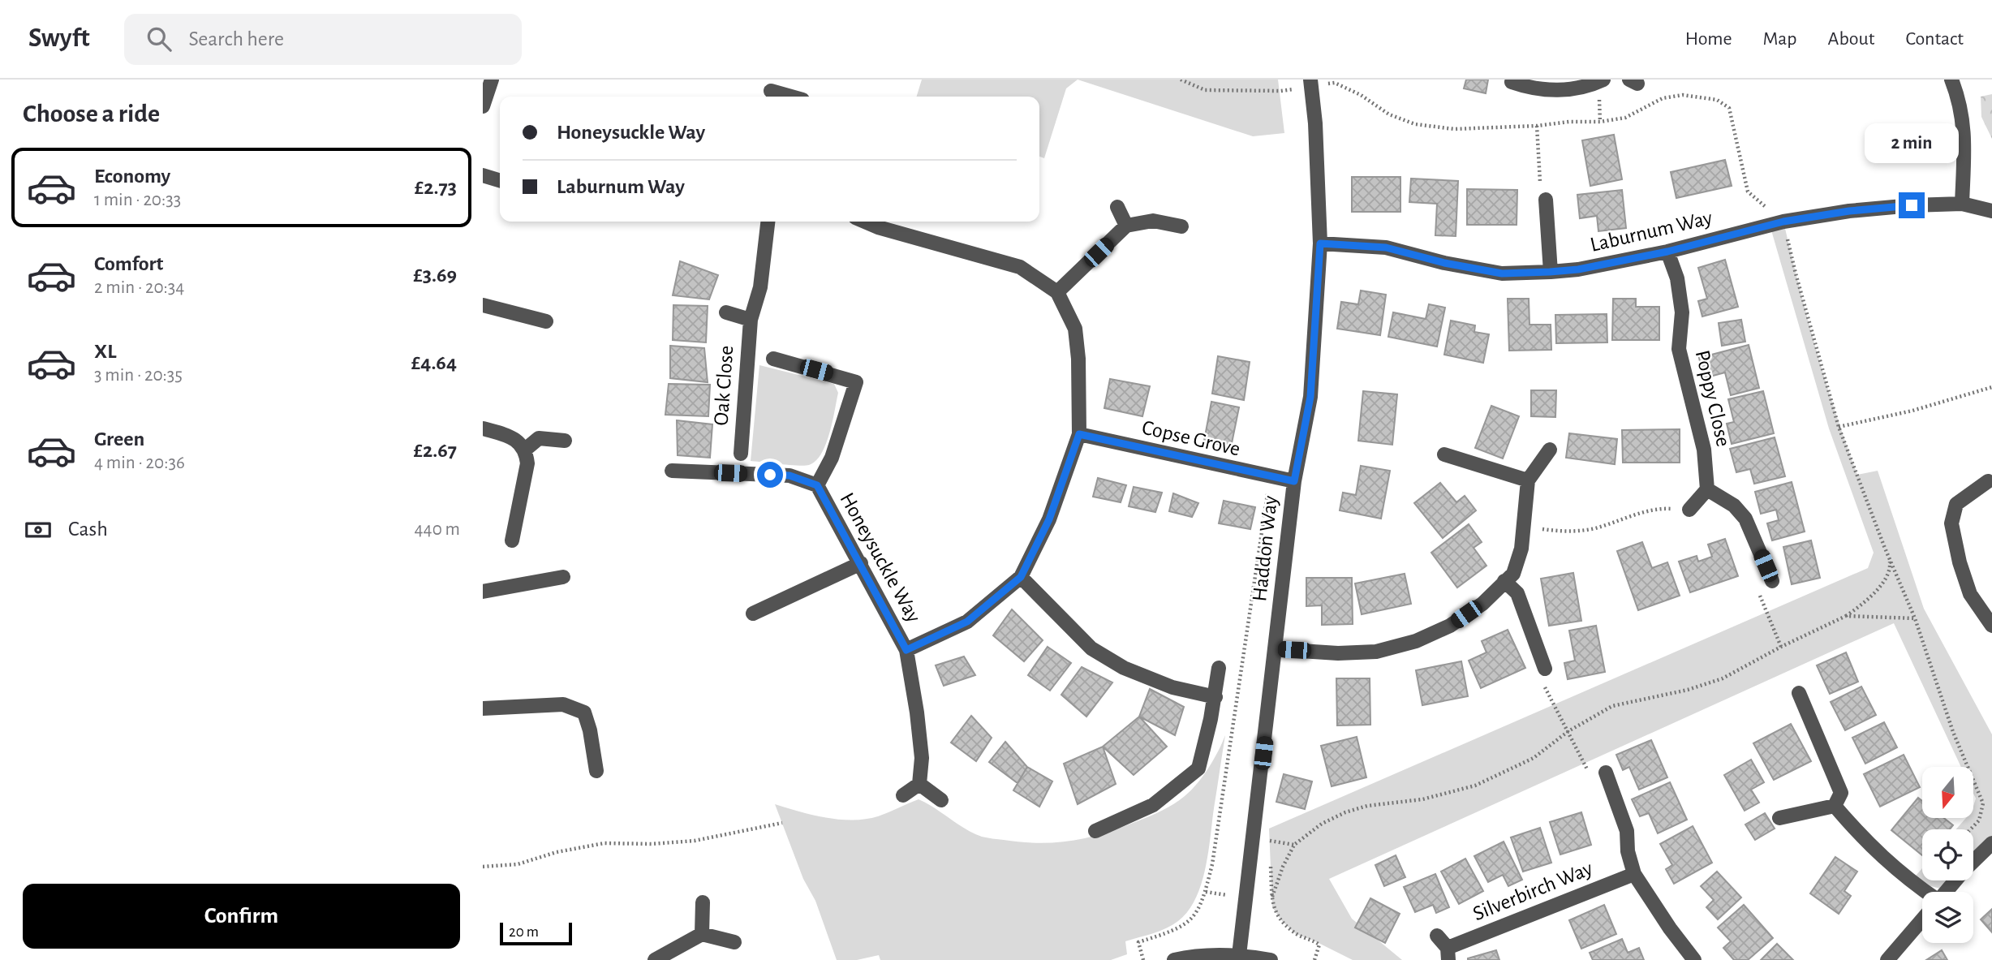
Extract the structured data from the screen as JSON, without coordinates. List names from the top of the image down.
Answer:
{
  "streets": {
    "street": [
      "Laburnum Way",
      "Oak Close",
      "Poppy Close",
      "Copse Grove",
      "Haddon Way",
      "Honeysuckle Way",
      "Silverbirch Way"
    ]
  },
  "crossings": [
    ["Laburnum Way", "Poppy Close"],
    ["Laburnum Way", "Haddon Way"],
    ["Copse Grove", "Haddon Way"],
    ["Copse Grove", "Honeysuckle Way"]
  ],
  "scale_bar": "20 m",
  "north": "bottom",
  "page": {
    "header": "Swyft",
    "search": "Search here",
    "nav": [
      "Home",
      "Map",
      "About",
      "Contact"
    ],
    "heading": "Choose a ride",
    "banner": ["Honeysuckle Way", "Laburnum Way"],
    "bubble": "2 min",
    "list": [
      {
        "name": "Economy",
        "note": "1 min · 20:33",
        "value": "£2.73"
      },
      {
        "name": "Comfort",
        "note": "2 min · 20:34",
        "value": "£3.69"
      },
      {
        "name": "XL",
        "note": "3 min · 20:35",
        "value": "£4.64"
      },
      {
        "name": "Green",
        "note": "4 min · 20:36",
        "value": "£2.67"
      }
    ],
    "pay": ["Cash", "440 m"],
    "buttons": "Confirm",
    "scale": "20 m"
  }
}
